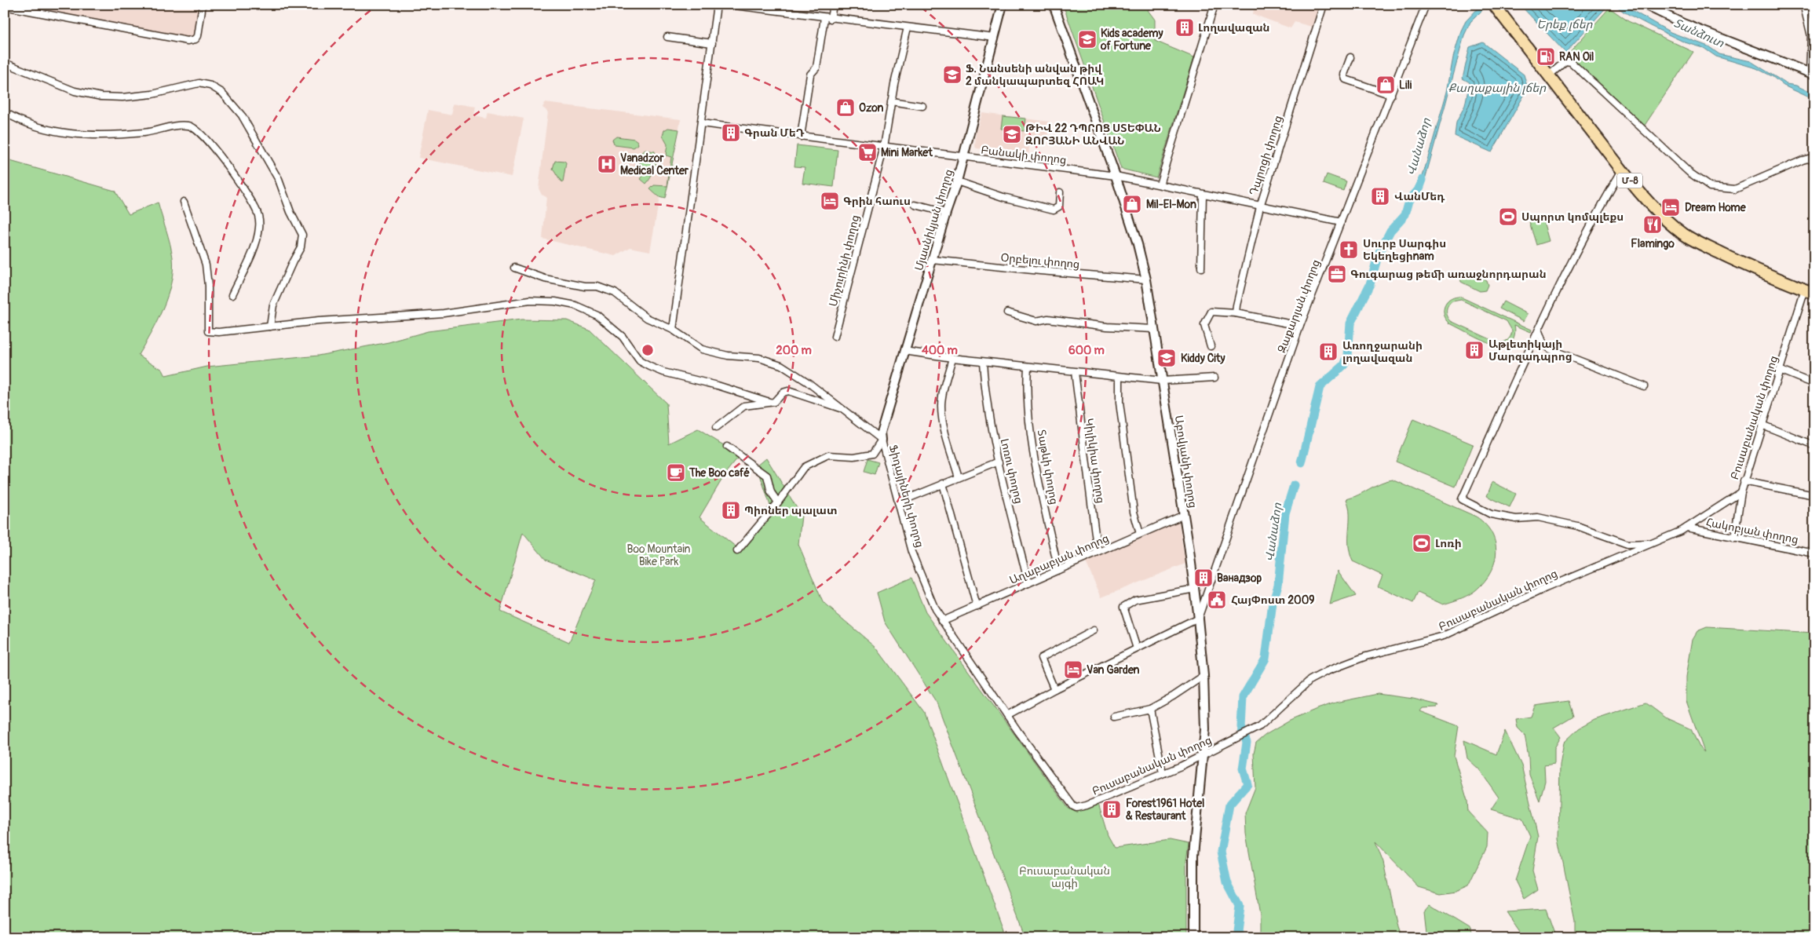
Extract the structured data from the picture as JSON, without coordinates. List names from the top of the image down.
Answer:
{
  "streets": {
    "highway": ["Մ-8"],
    "street": [
      "Բանակի փողոց",
      "Դպրոցի փողոց",
      "Մյասնիկյան փողոց",
      "Միչուրինի փողոց",
      "Օրբելու փողոց",
      "Զաքարյան փողոց",
      "Բուսաբանական փողոց",
      "Կիլիկիա փողոց",
      "Աբովյանի փողոց",
      "Տաթևի փողոց",
      "Լոռու փողոց",
      "Ֆիդայիների փողոց",
      "Հակոբյան փողոց",
      "Աղաբաբյան փողոց"
    ]
  },
  "crossings": [
    ["Բանակի փողոց", "Դպրոցի փողոց"],
    ["Բանակի փողոց", "Մյասնիկյան փողոց"],
    ["Բանակի փողոց", "Միչուրինի փողոց"],
    ["Բանակի փողոց", "Զաքարյան փողոց"],
    ["Բանակի փողոց", "Աբովյանի փողոց"],
    ["Մ-8", "Բուսաբանական փողոց"],
    ["Մյասնիկյան փողոց", "Օրբելու փողոց"],
    ["Մյասնիկյան փողոց", "Ֆիդայիների փողոց"],
    ["Օրբելու փողոց", "Աբովյանի փողոց"],
    ["Զաքարյան փողոց", "Աբովյանի փողոց"],
    ["Բուսաբանական փողոց", "Աբովյանի փողոց"],
    ["Բուսաբանական փողոց", "Ֆիդայիների փողոց"],
    ["Բուսաբանական փողոց", "Հակոբյան փողոց"],
    ["Կիլիկիա փողոց", "Աղաբաբյան փողոց"],
    ["Աբովյանի փողոց", "Աղաբաբյան փողոց"],
    ["Տաթևի փողոց", "Աղաբաբյան փողոց"],
    ["Լոռու փողոց", "Աղաբաբյան փողոց"],
    ["Ֆիդայիների փողոց", "Աղաբաբյան փողոց"]
  ],
  "water": [
    "Երեք լճեր",
    "Տանձուտ",
    "Քաղաքային լճեր",
    "Վանաձոր"
  ],
  "parks": ["Boo Mountain Bike Park", "Բուսաբանական այգի"],
  "places": {
    "building": [
      "Լողավազան",
      "Գրան ՄեԴ",
      "ՎանՄեդ",
      "Աթլետիկայի Մարզադպրոց",
      "Առողջարանի լողավազան",
      "Պիոներ պալատ",
      "Ванадзор",
      "Forest1961 Hotel & Restaurant"
    ],
    "school or university": [
      "Kids academy of Fortune",
      "Ֆ. Նանսենի անվան թիվ 2 մանկապարտեզ ՀՈԱԿ",
      "ԹԻՎ 22 ԴՊՐՈՑ ՍՏԵՓԱՆ ԶՈՐՅԱՆԻ ԱՆՎԱՆ",
      "Kiddy City"
    ],
    "fuel station": ["RAN Oil"],
    "shop": ["Lili", "Ozon", "Mil-El-Mon"],
    "supermarket": ["Mini Market"],
    "hospital": ["Vanadzor Medical Center"],
    "hotel": ["Գրին հաուս", "Dream Home", "Van Garden"],
    "sports": ["Սպորտ կոմպլեքս", "Լոռի"],
    "restaurant": ["Flamingo"],
    "church": ["Սուրբ Սարգիս Եկեղեցիnam"],
    "office": ["Գուգարաց թեմի առաջնորդարան"],
    "cafe": ["The Boo café"],
    "public building": ["ՀայՓոստ 2009"]
  },
  "rings": ["200 m", "400 m", "600 m"]
}
